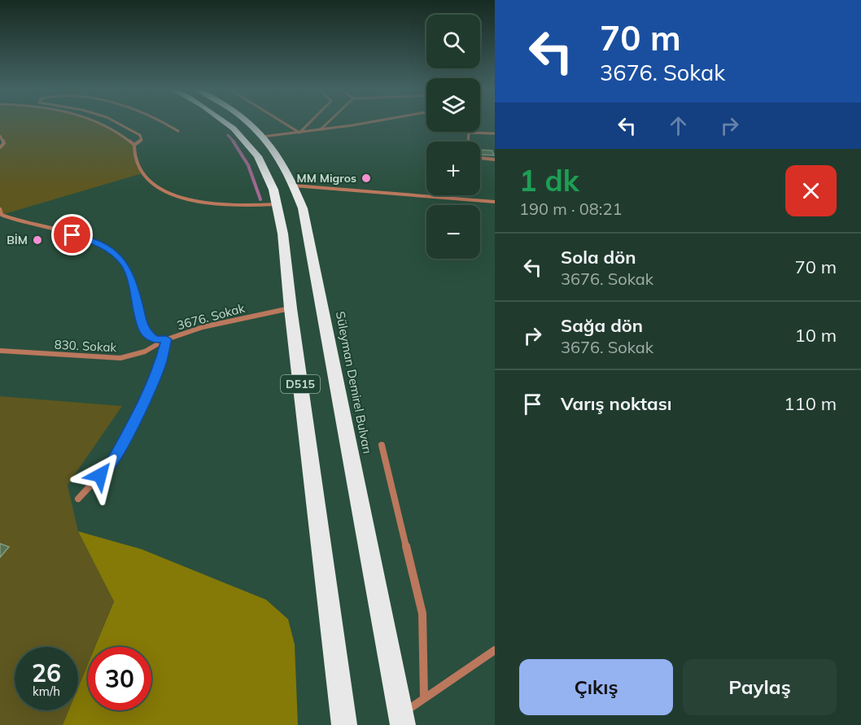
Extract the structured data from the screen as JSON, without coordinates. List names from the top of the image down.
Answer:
{
  "streets": {
    "highway": ["Süleyman Demirel Bulvarı", "D515"],
    "street": ["3676. Sokak", "830. Sokak"]
  },
  "crossings": [
    ["3676. Sokak", "830. Sokak"],
    ["3676. Sokak", "D515"]
  ],
  "places": ["MM Migros", "BİM"],
  "page": {
    "turn": ["70 m", "3676. Sokak"],
    "map_buttons": ["+", "−"],
    "heading": ["1 dk", "190 m · 08:21"],
    "list": [
      {
        "name": "Sola dön",
        "note": "3676. Sokak",
        "value": "70 m"
      },
      {
        "name": "Sağa dön",
        "note": "3676. Sokak",
        "value": "10 m"
      },
      {
        "name": "Varış noktası",
        "value": "110 m"
      }
    ],
    "speed": "26 km/h",
    "limit": "30",
    "buttons": ["Çıkış", "Paylaş"]
  }
}
